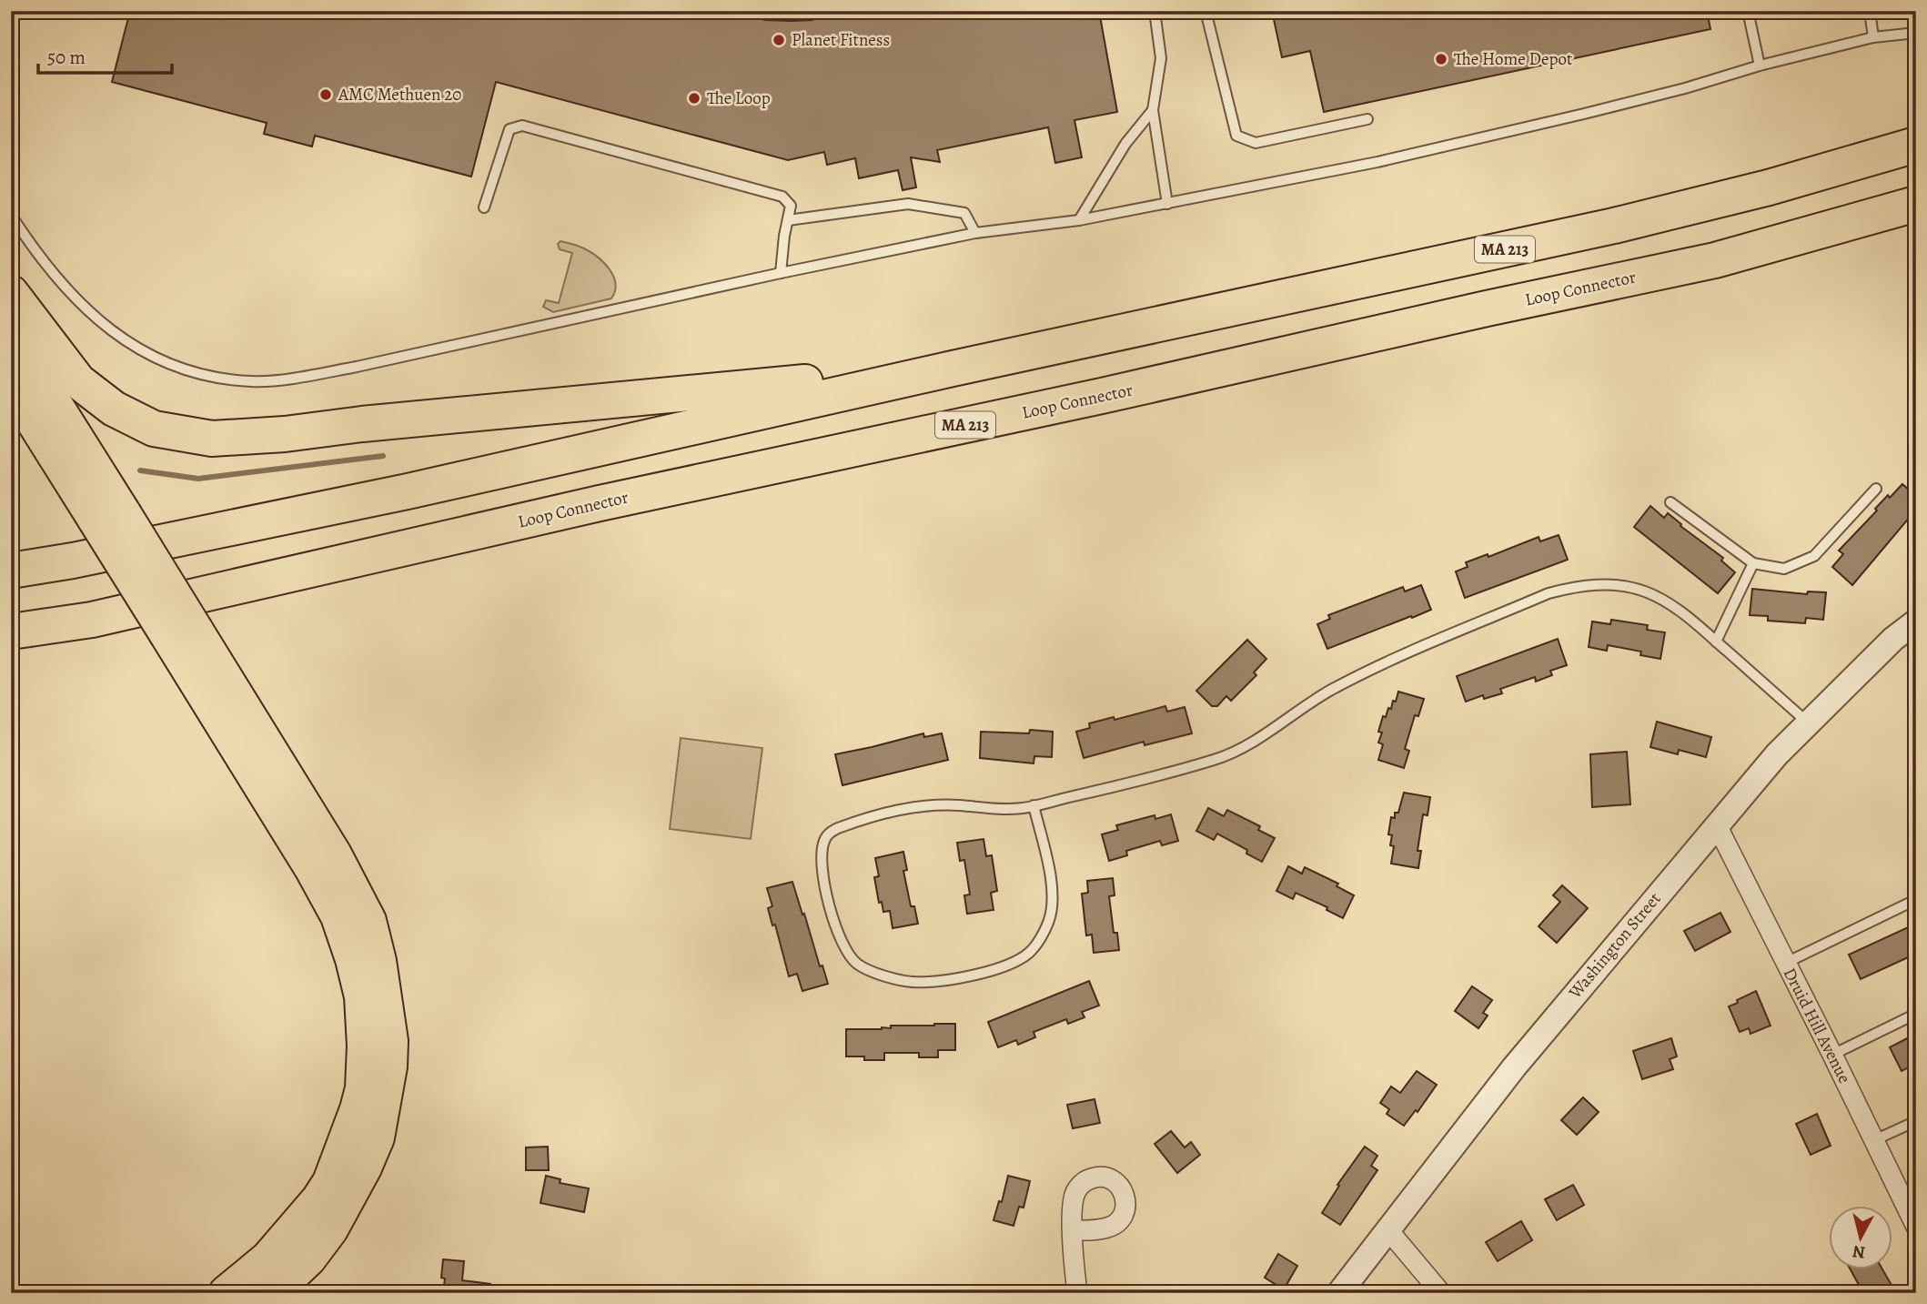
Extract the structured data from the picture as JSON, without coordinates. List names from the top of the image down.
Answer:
{
  "streets": {
    "highway": ["MA 213", "Loop Connector"],
    "street": ["Washington Street", "Druid Hill Avenue"]
  },
  "crossings": [
    ["Washington Street", "Druid Hill Avenue"]
  ],
  "places": [
    "Planet Fitness",
    "The Home Depot",
    "AMC Methuen 20",
    "The Loop"
  ],
  "scale_bar": "50 m",
  "north": "bottom"
}
